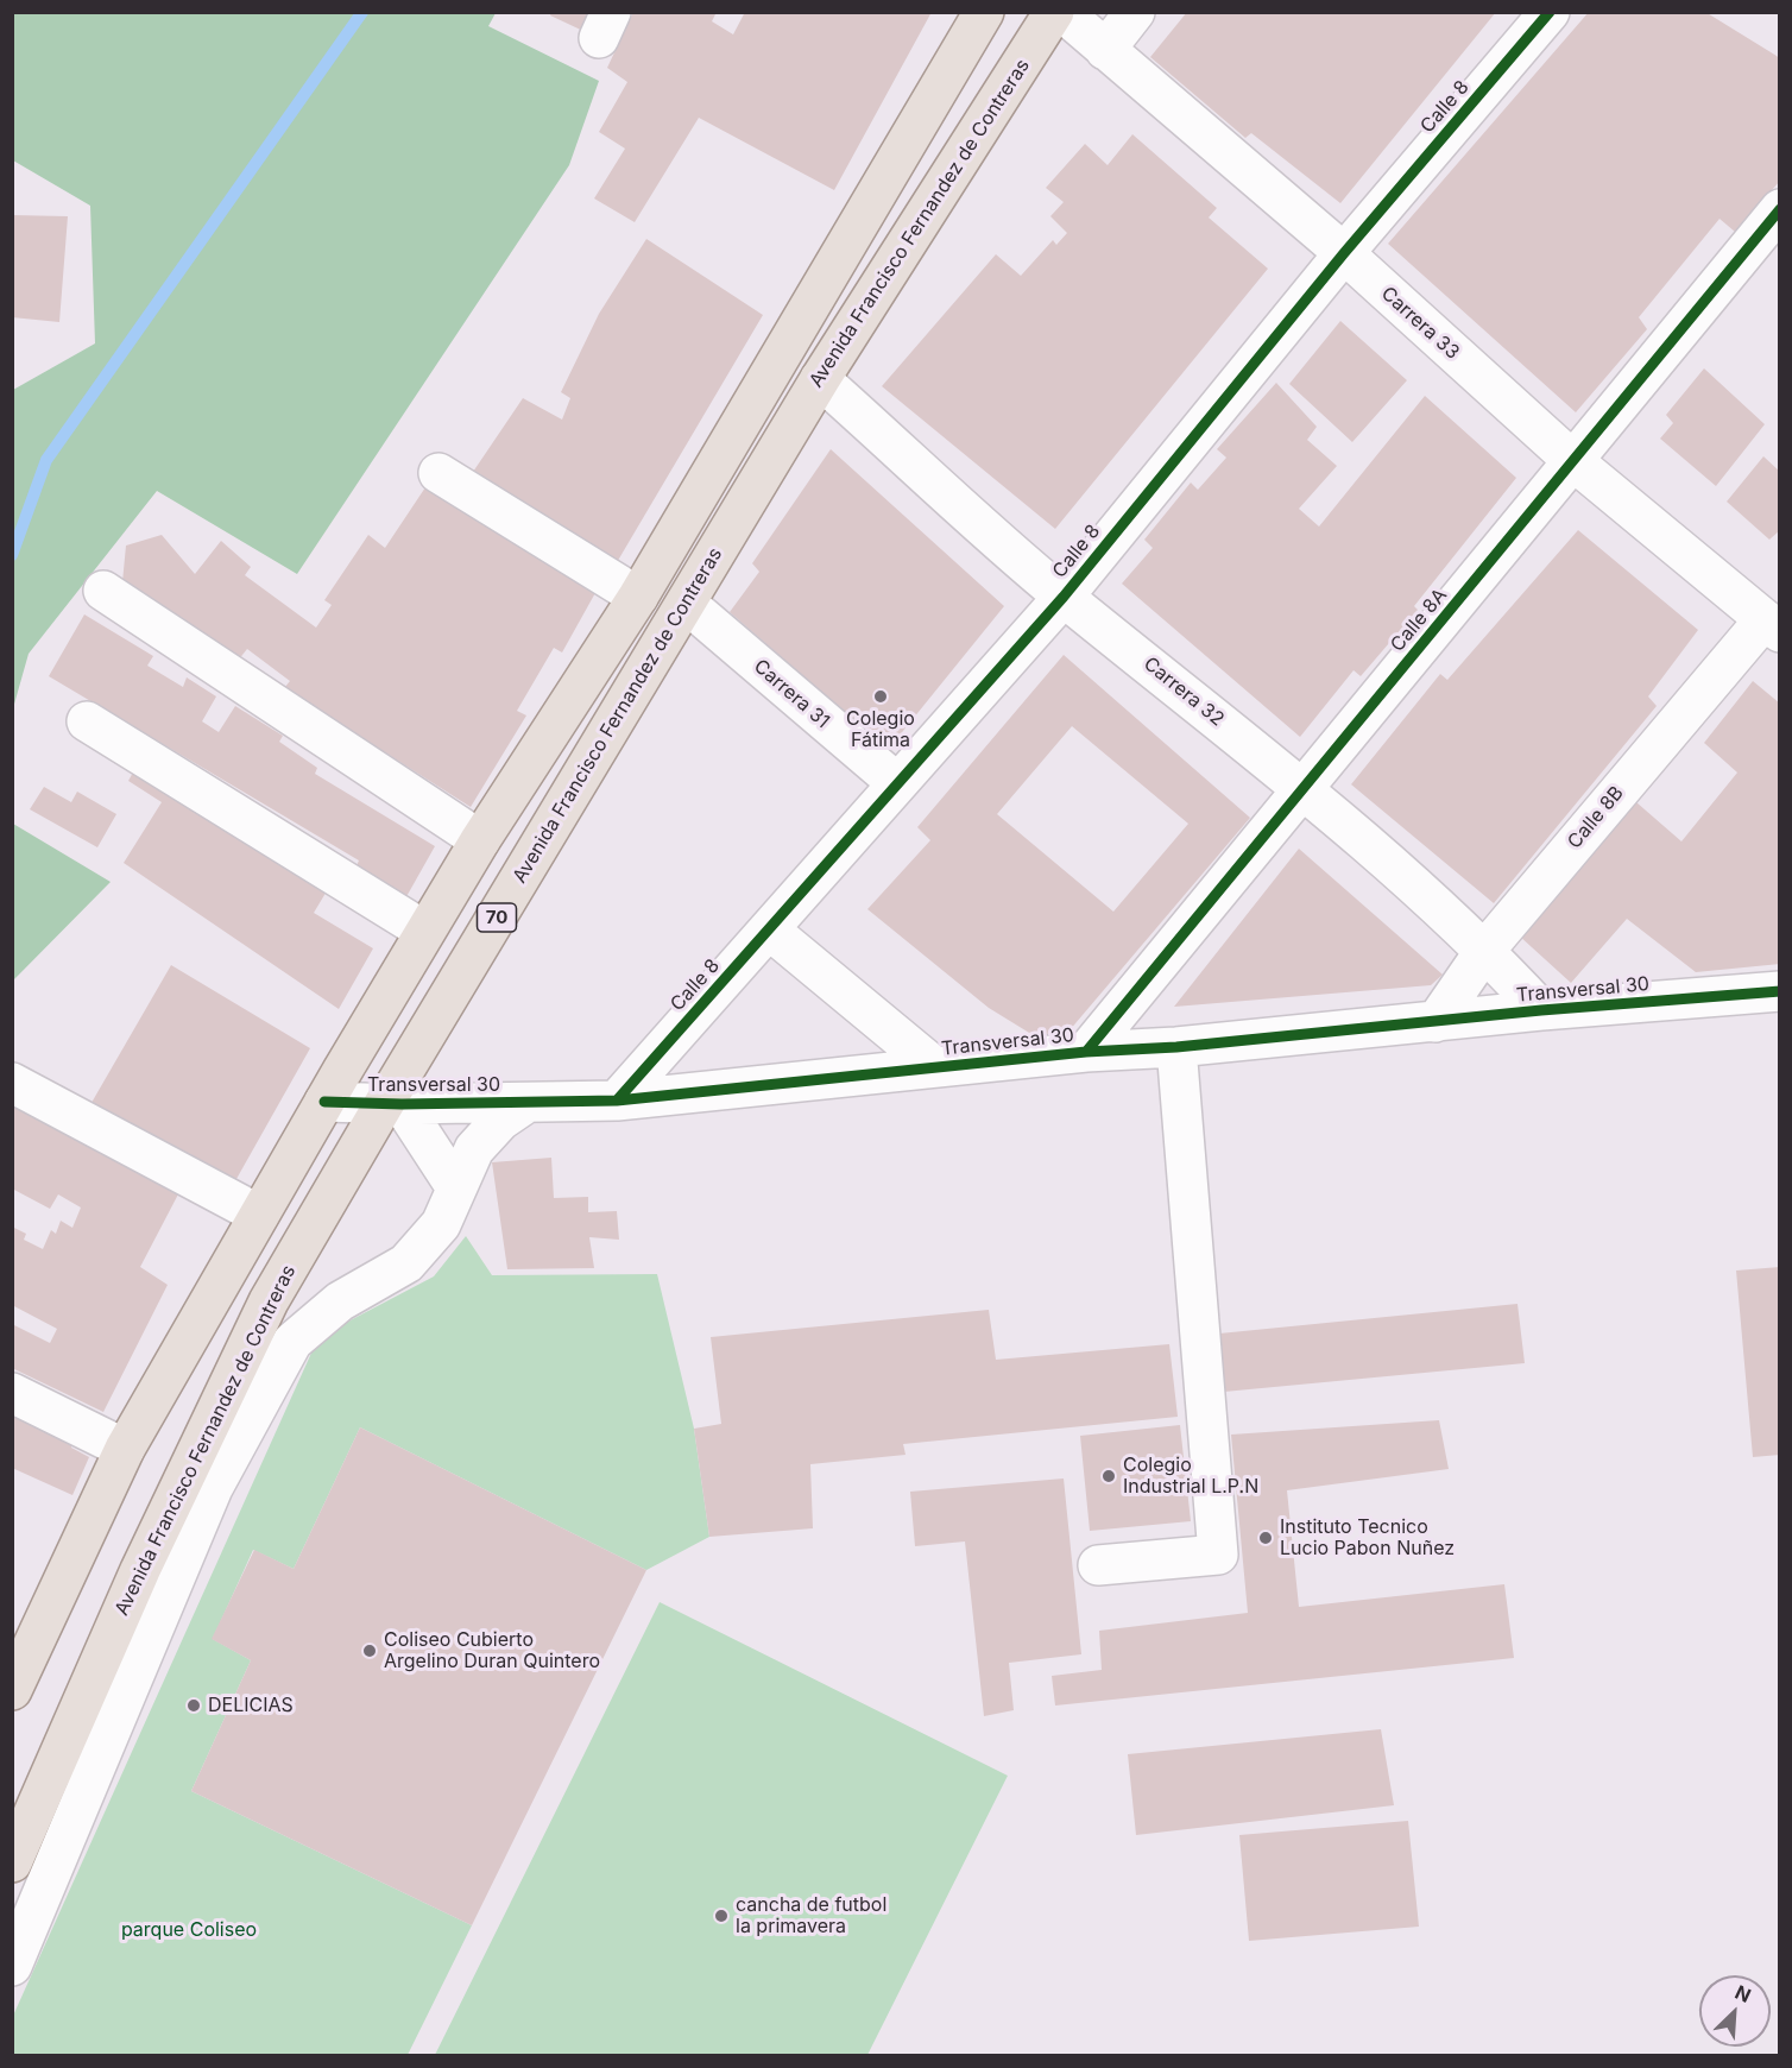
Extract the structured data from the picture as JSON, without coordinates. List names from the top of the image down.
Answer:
{
  "streets": {
    "main road": ["Avenida Francisco Fernandez de Contreras", "70"],
    "street": [
      "Calle 8",
      "Carrera 33",
      "Calle 8A",
      "Carrera 32",
      "Carrera 31",
      "Calle 8B",
      "Transversal 30"
    ]
  },
  "crossings": [
    ["Calle 8", "Carrera 33"],
    ["Calle 8", "Carrera 32"],
    ["Calle 8", "Carrera 31"],
    ["Calle 8", "Transversal 30"],
    ["Avenida Francisco Fernandez de Contreras", "Carrera 32"],
    ["Avenida Francisco Fernandez de Contreras", "Carrera 31"],
    ["Avenida Francisco Fernandez de Contreras", "Transversal 30"],
    ["Carrera 33", "Calle 8A"],
    ["Carrera 33", "Calle 8B"],
    ["Calle 8A", "Carrera 32"],
    ["Calle 8A", "Transversal 30"],
    ["Carrera 32", "Calle 8B"],
    ["Carrera 32", "Transversal 30"],
    ["Calle 8B", "Transversal 30"]
  ],
  "parks": ["parque Coliseo"],
  "places": [
    "Colegio Fátima",
    "Colegio Industrial L.P.N",
    "Instituto Tecnico Lucio Pabon Nuñez",
    "Coliseo Cubierto Argelino Duran Quintero",
    "DELICIAS",
    "cancha de futbol la primavera"
  ],
  "north": "top right"
}
